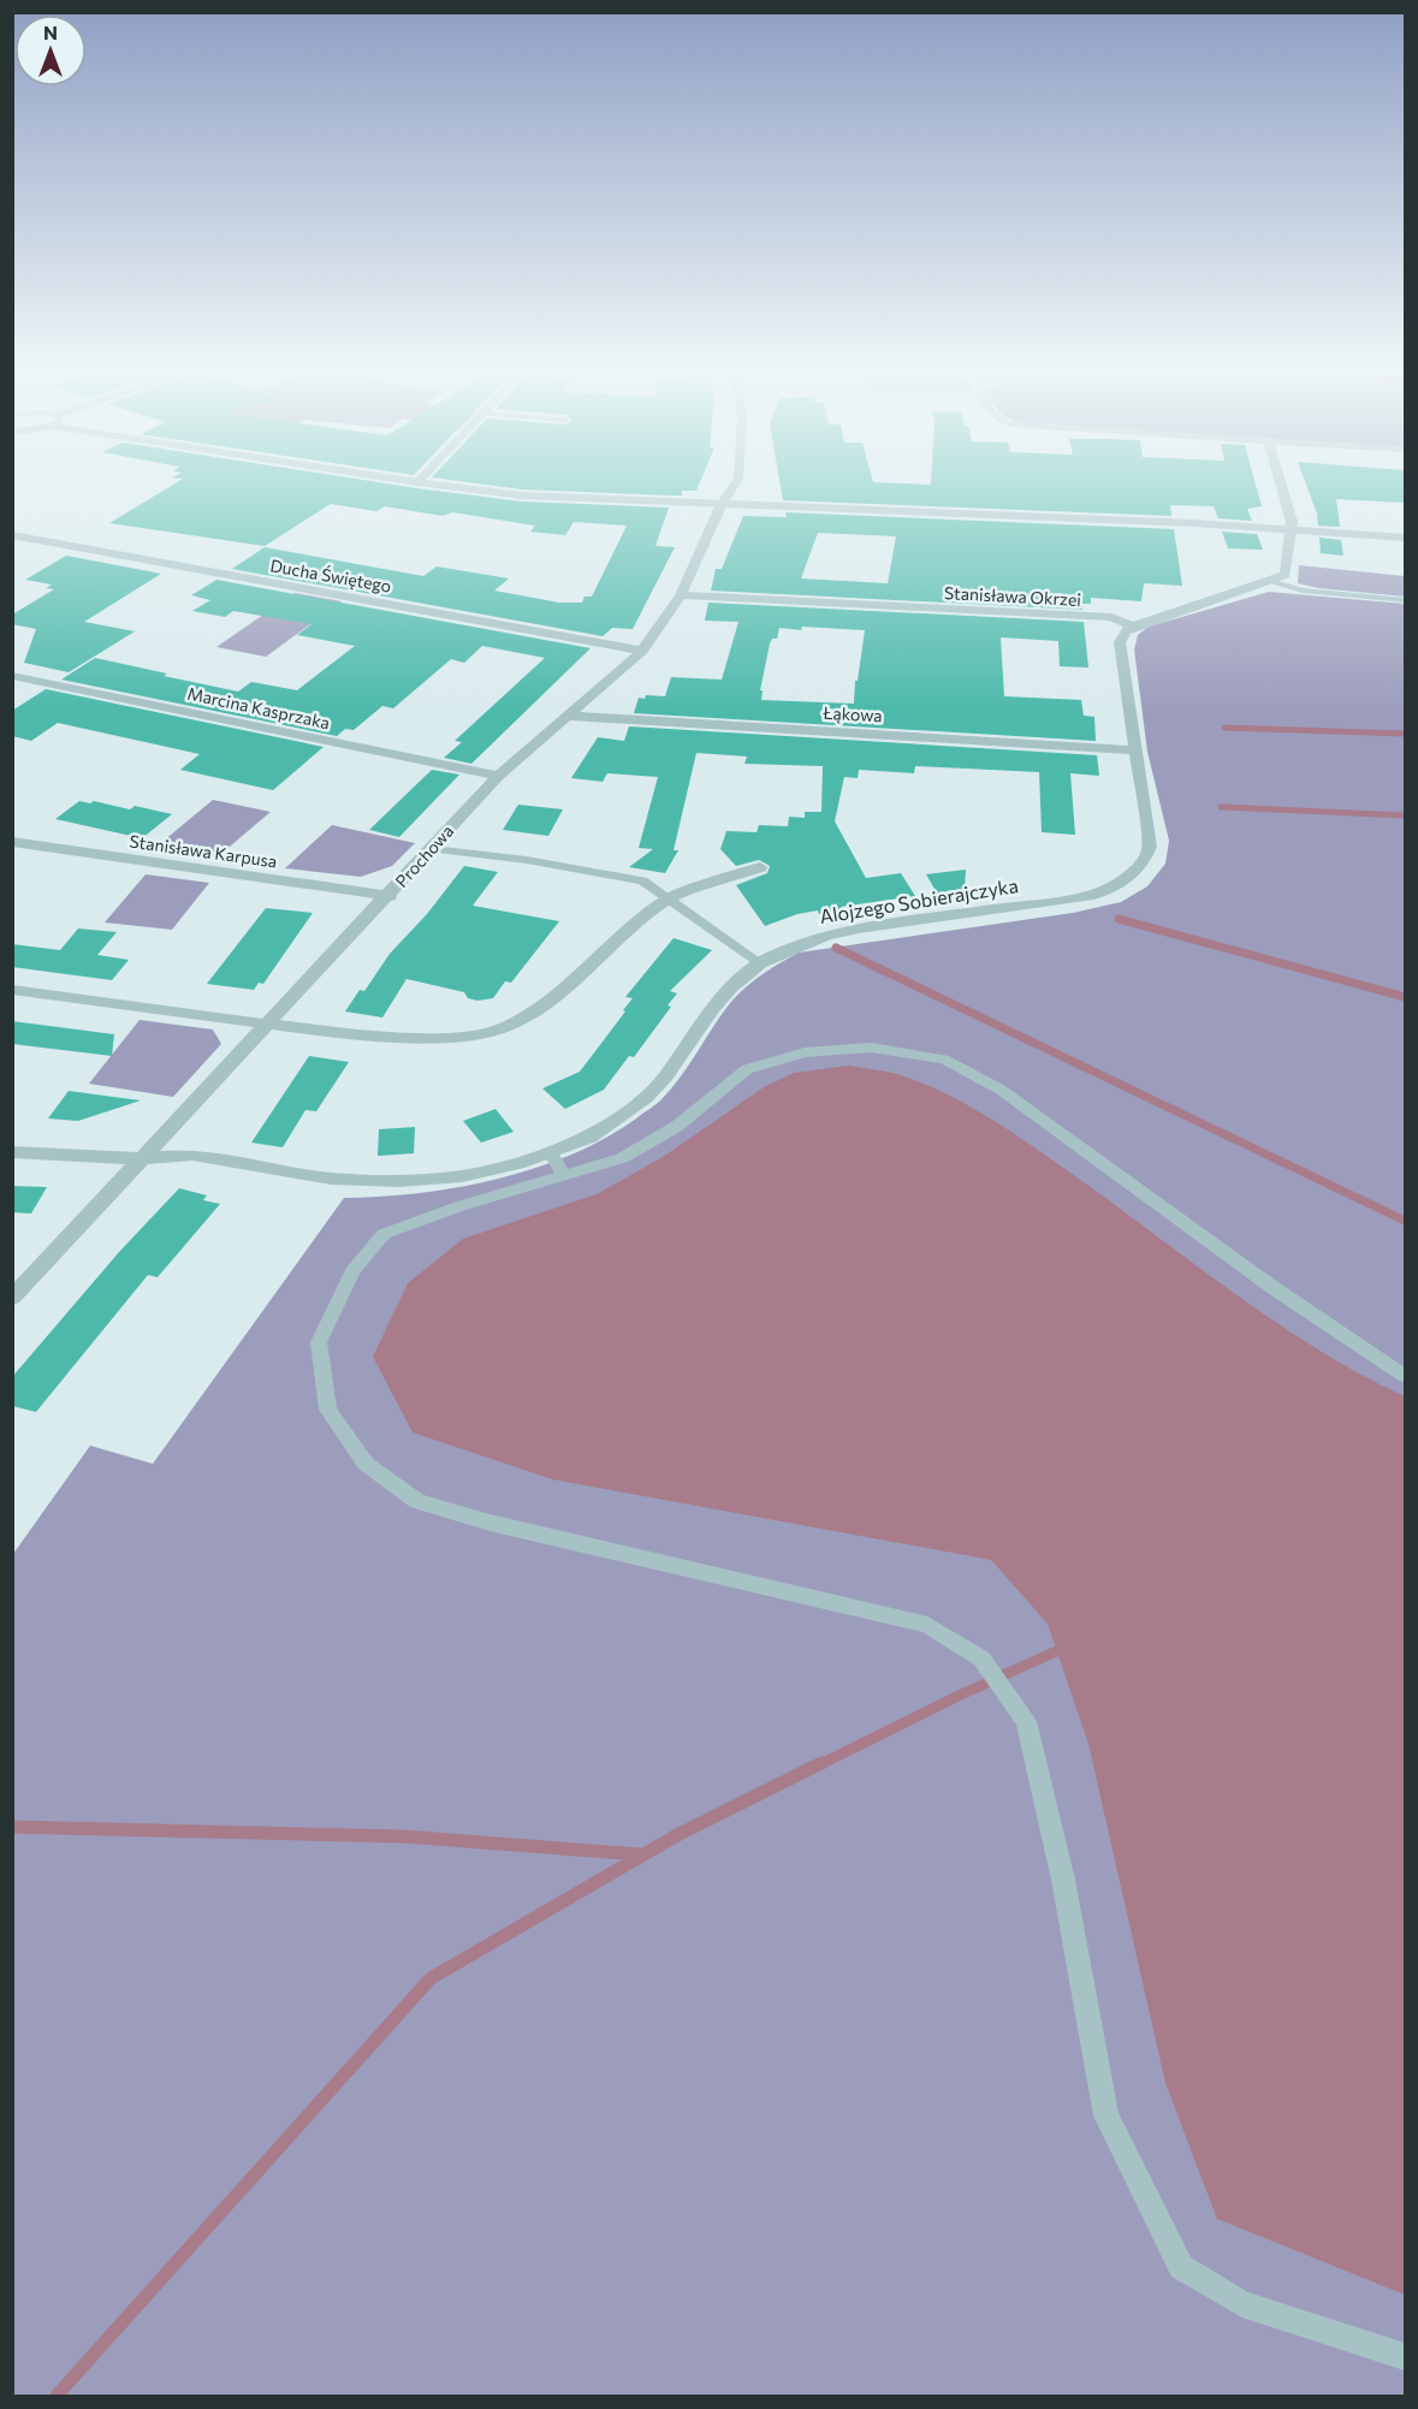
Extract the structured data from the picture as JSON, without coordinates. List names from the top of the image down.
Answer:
{
  "streets": {
    "street": [
      "Ducha Świętego",
      "Stanisława Okrzei",
      "Marcina Kasprzaka",
      "Łąkowa",
      "Stanisława Karpusa",
      "Prochowa",
      "Alojzego Sobierajczyka"
    ]
  },
  "crossings": [
    ["Ducha Świętego", "Prochowa"],
    ["Stanisława Okrzei", "Prochowa"],
    ["Stanisława Okrzei", "Alojzego Sobierajczyka"],
    ["Marcina Kasprzaka", "Prochowa"],
    ["Łąkowa", "Prochowa"],
    ["Łąkowa", "Alojzego Sobierajczyka"],
    ["Stanisława Karpusa", "Prochowa"],
    ["Prochowa", "Alojzego Sobierajczyka"]
  ],
  "north": "top"
}
